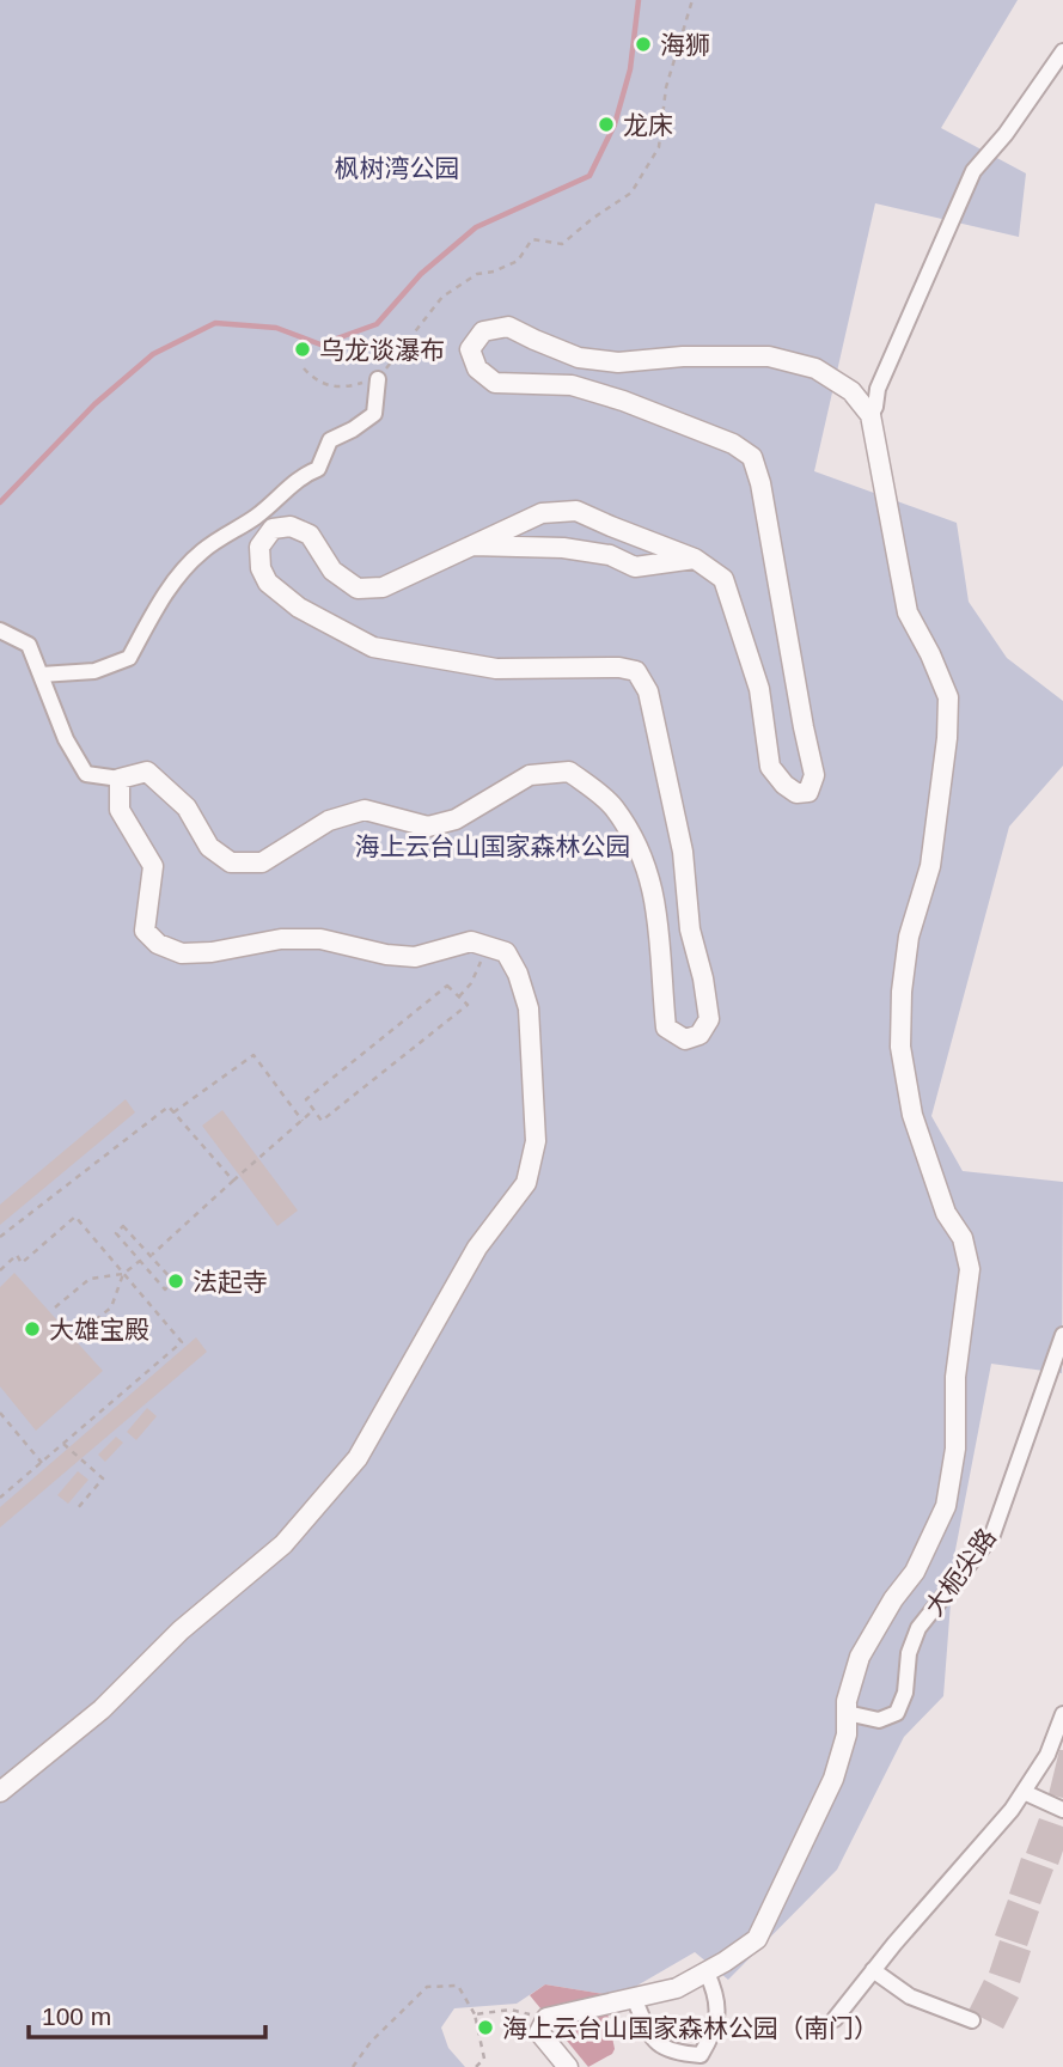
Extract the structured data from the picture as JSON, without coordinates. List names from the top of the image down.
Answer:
{
  "streets": {
    "street": ["大枙尖路"]
  },
  "parks": ["枫树湾公园", "海上云台山国家森林公园"],
  "places": [
    "海狮",
    "龙床",
    "乌龙谈瀑布",
    "法起寺",
    "大雄宝殿",
    "海上云台山国家森林公园（南门）"
  ],
  "scale_bar": "100 m"
}
